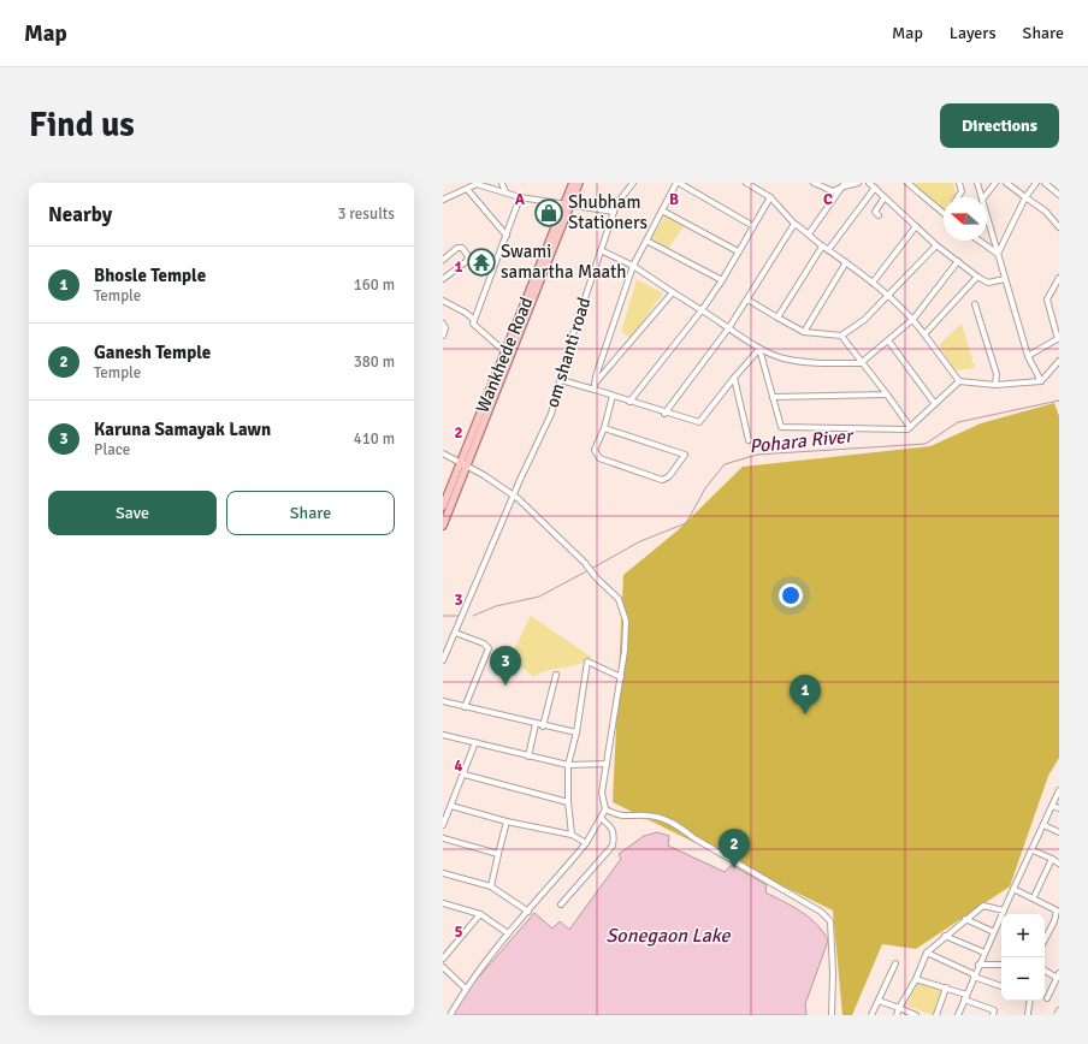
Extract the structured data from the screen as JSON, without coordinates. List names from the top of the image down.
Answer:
{
  "streets": {
    "main road": ["Wankhede Road"],
    "street": ["om shanti road"]
  },
  "water": ["Pohara River", "Sonegaon Lake"],
  "places": {
    "shop": ["Shubham Stationers"],
    "temple": ["Swami samartha Maath"]
  },
  "north": "left",
  "page": {
    "header": "Map",
    "nav": ["Map", "Layers", "Share"],
    "buttons": [
      "Directions",
      ["Save", "Share"]
    ],
    "title": "Find us",
    "heading": ["Nearby", "3 results"],
    "list": [
      {
        "mark": "1",
        "name": "Bhosle Temple",
        "note": "Temple",
        "value": "160 m"
      },
      {
        "mark": "2",
        "name": "Ganesh Temple",
        "note": "Temple",
        "value": "380 m"
      },
      {
        "mark": "3",
        "name": "Karuna Samayak Lawn",
        "note": "Place",
        "value": "410 m"
      }
    ],
    "pins": ["3", "1", "2"],
    "map_buttons": ["+", "−"]
  },
  "grid": {
    "columns": ["A", "B", "C"],
    "rows": [
      "1",
      "2",
      "3",
      "4",
      "5"
    ]
  }
}
